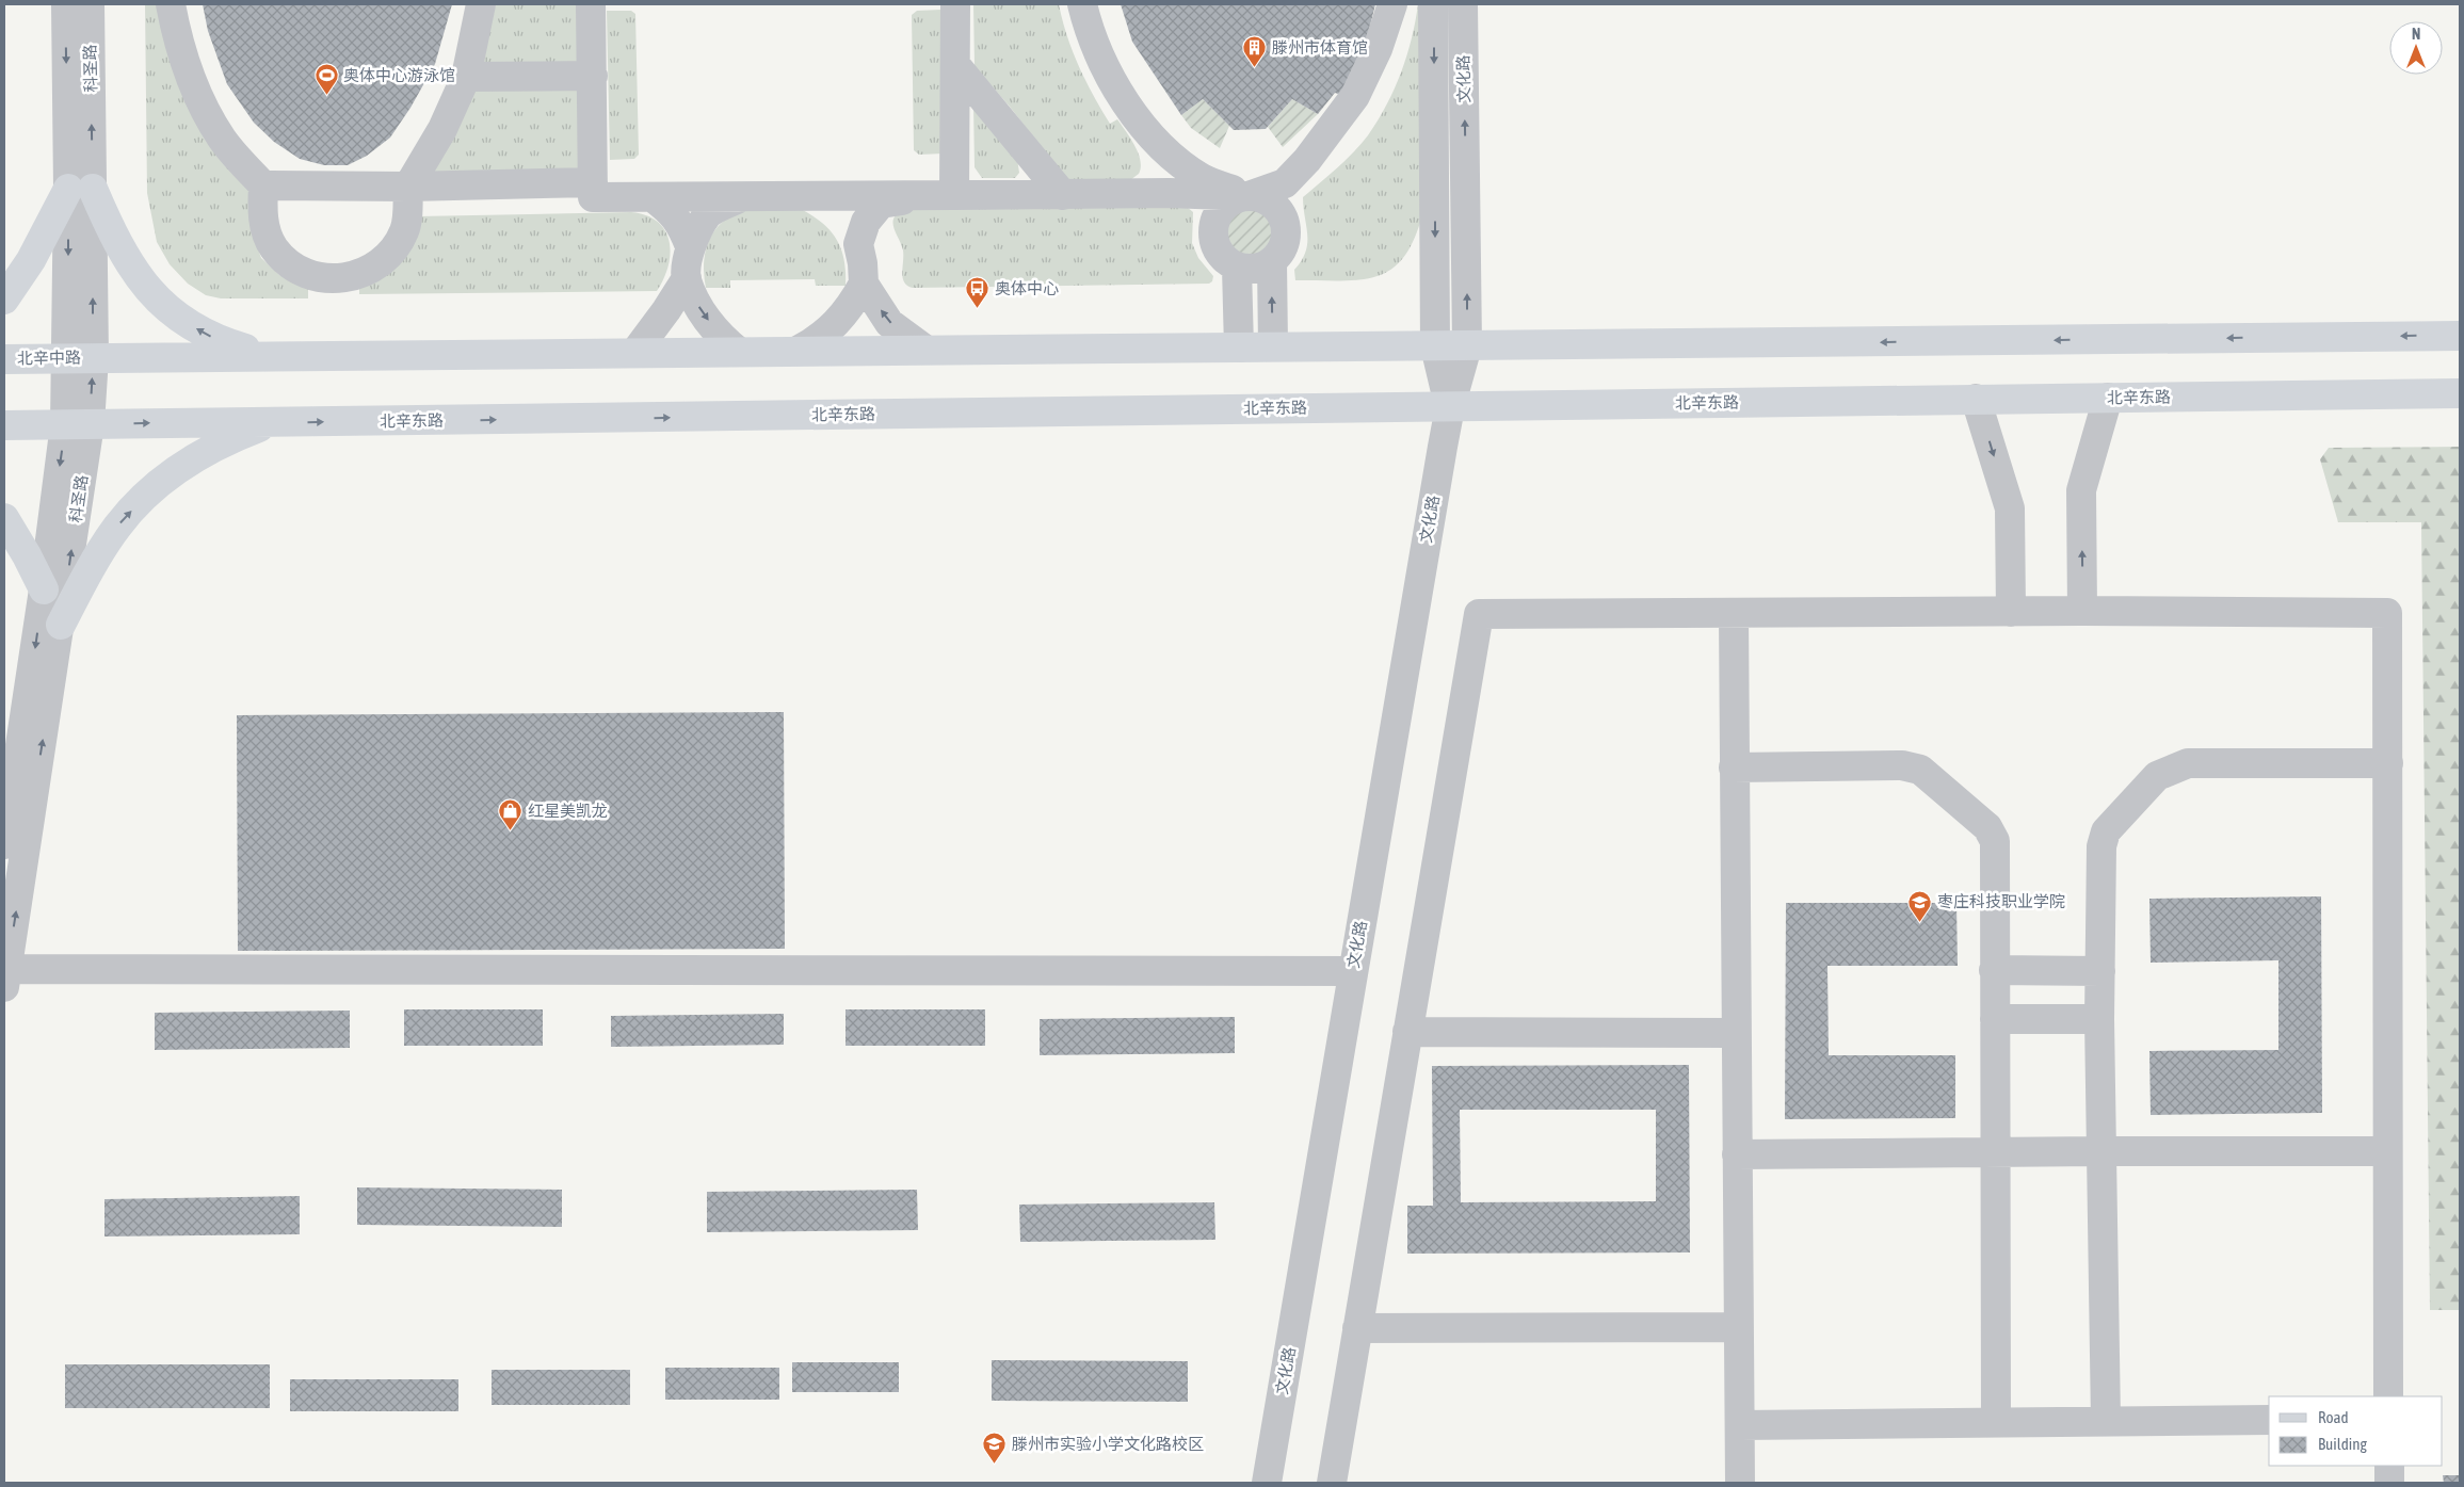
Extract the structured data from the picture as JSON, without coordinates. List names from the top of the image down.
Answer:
{
  "streets": {
    "main road": ["北辛中路", "北辛东路"],
    "street": ["科圣路", "文化路"]
  },
  "crossings": [
    ["科圣路", "北辛中路"],
    ["科圣路", "北辛东路"],
    ["文化路", "北辛东路"]
  ],
  "places": {
    "building": ["滕州市体育馆"],
    "sports": ["奥体中心游泳馆"],
    "bus stop": ["奥体中心"],
    "shop": ["红星美凯龙"],
    "school or university": ["枣庄科技职业学院", "滕州市实验小学文化路校区"]
  },
  "legend": ["Road", "Building"],
  "north": "top"
}
